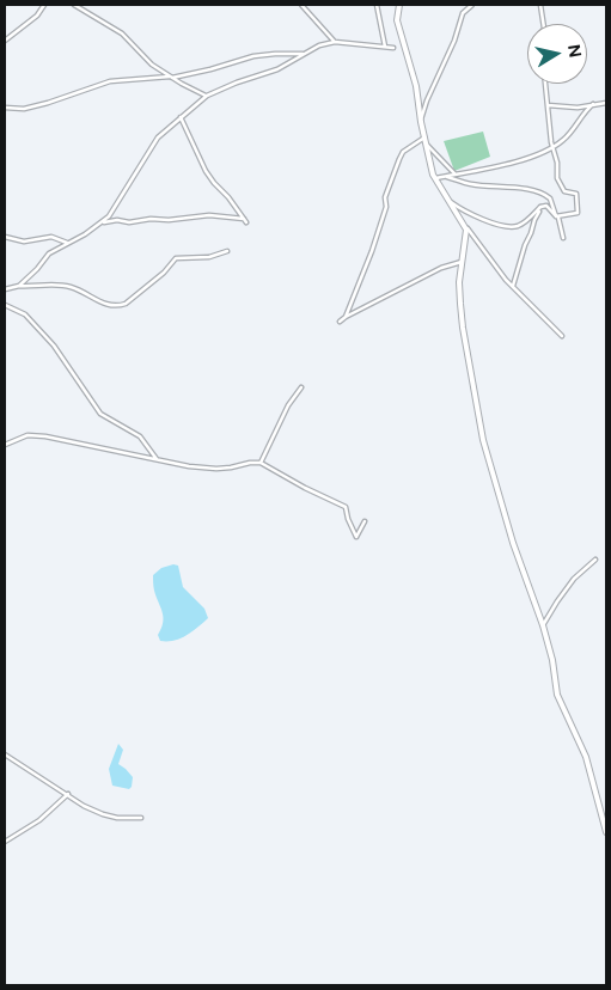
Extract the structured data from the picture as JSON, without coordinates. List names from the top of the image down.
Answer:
{
  "north": "right"
}
